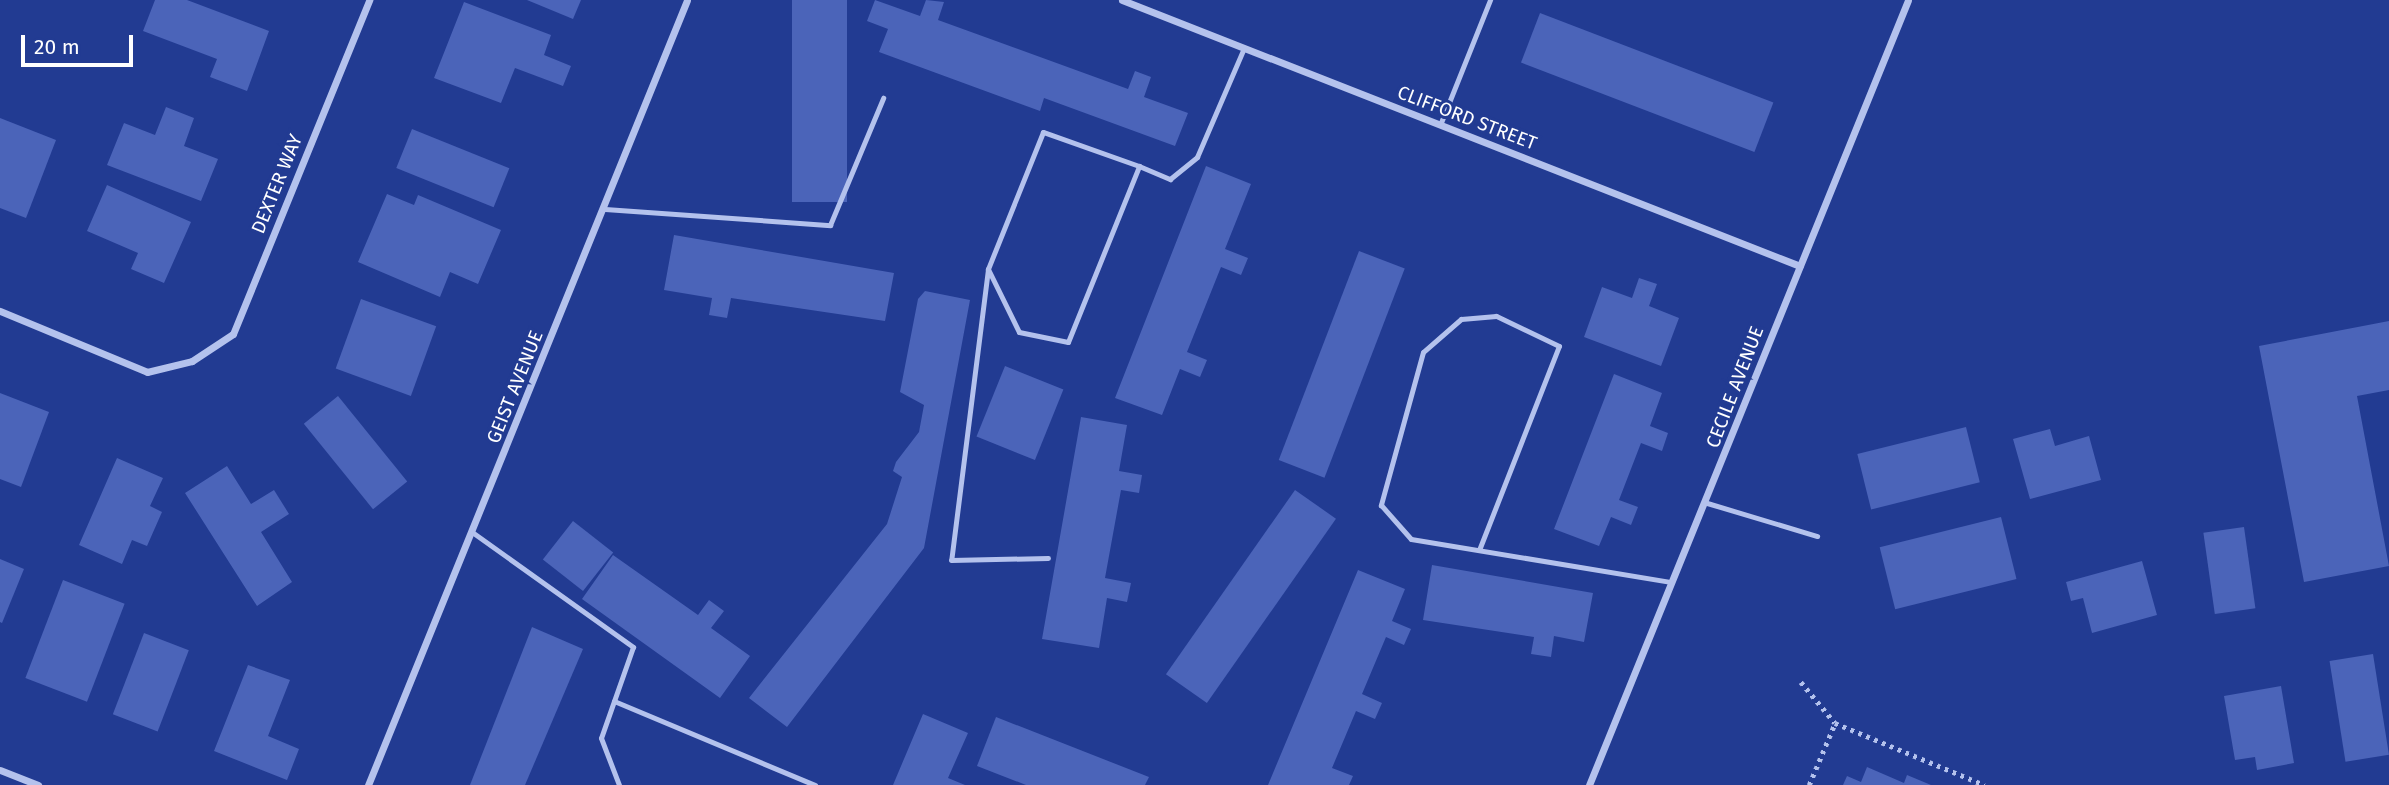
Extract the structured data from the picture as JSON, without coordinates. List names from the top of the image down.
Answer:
{
  "streets": {
    "street": [
      "CLIFFORD STREET",
      "DEXTER WAY",
      "GEIST AVENUE",
      "CECILE AVENUE"
    ]
  },
  "crossings": [
    ["CLIFFORD STREET", "CECILE AVENUE"]
  ],
  "scale_bar": "20 m"
}
